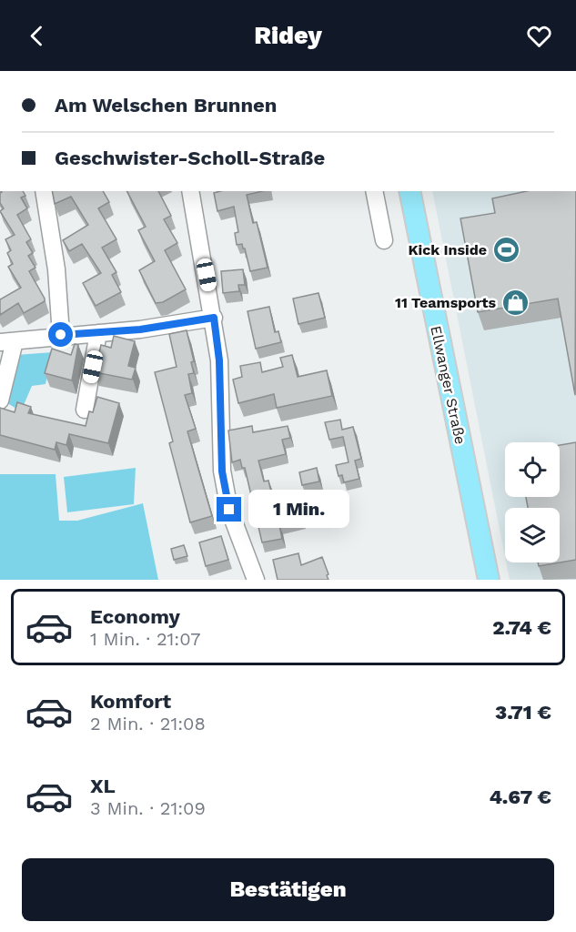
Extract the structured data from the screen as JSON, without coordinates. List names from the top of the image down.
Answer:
{
  "streets": {
    "main road": ["Ellwanger Straße"]
  },
  "places": {
    "sports": ["Kick Inside"],
    "shop": ["11 Teamsports"]
  },
  "page": {
    "header": "Ridey",
    "banner": ["Am Welschen Brunnen", "Geschwister-Scholl-Straße"],
    "bubble": "1 Min.",
    "list": [
      {
        "name": "Economy",
        "note": "1 Min. · 21:07",
        "value": "2.74 €"
      },
      {
        "name": "Komfort",
        "note": "2 Min. · 21:08",
        "value": "3.71 €"
      },
      {
        "name": "XL",
        "note": "3 Min. · 21:09",
        "value": "4.67 €"
      }
    ],
    "buttons": "Bestätigen"
  }
}
